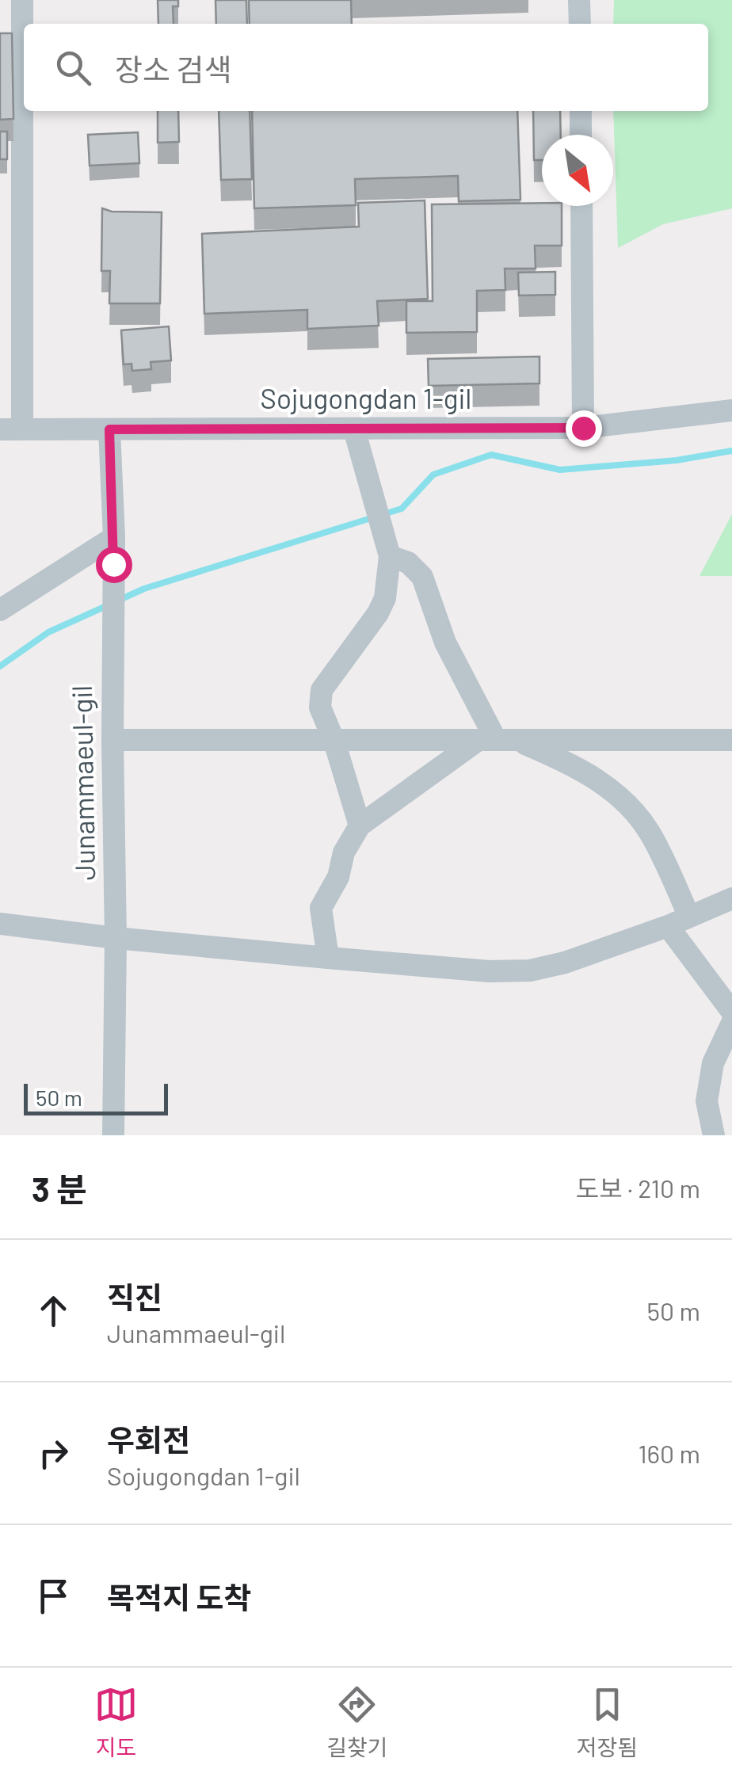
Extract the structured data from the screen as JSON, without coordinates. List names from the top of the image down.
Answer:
{
  "streets": {
    "street": ["Sojugongdan 1-gil", "Junammaeul-gil"]
  },
  "crossings": [
    ["Sojugongdan 1-gil", "Junammaeul-gil"]
  ],
  "scale_bar": "50 m",
  "north": "bottom right",
  "page": {
    "search": "장소 검색",
    "scale": "50 m",
    "heading": ["3 분", "도보 · 210 m"],
    "list": [
      ["직진", "Junammaeul-gil", "50 m"],
      ["우회전", "Sojugongdan 1-gil", "160 m"],
      "목적지 도착"
    ],
    "nav": ["지도", "길찾기", "저장됨"]
  }
}
